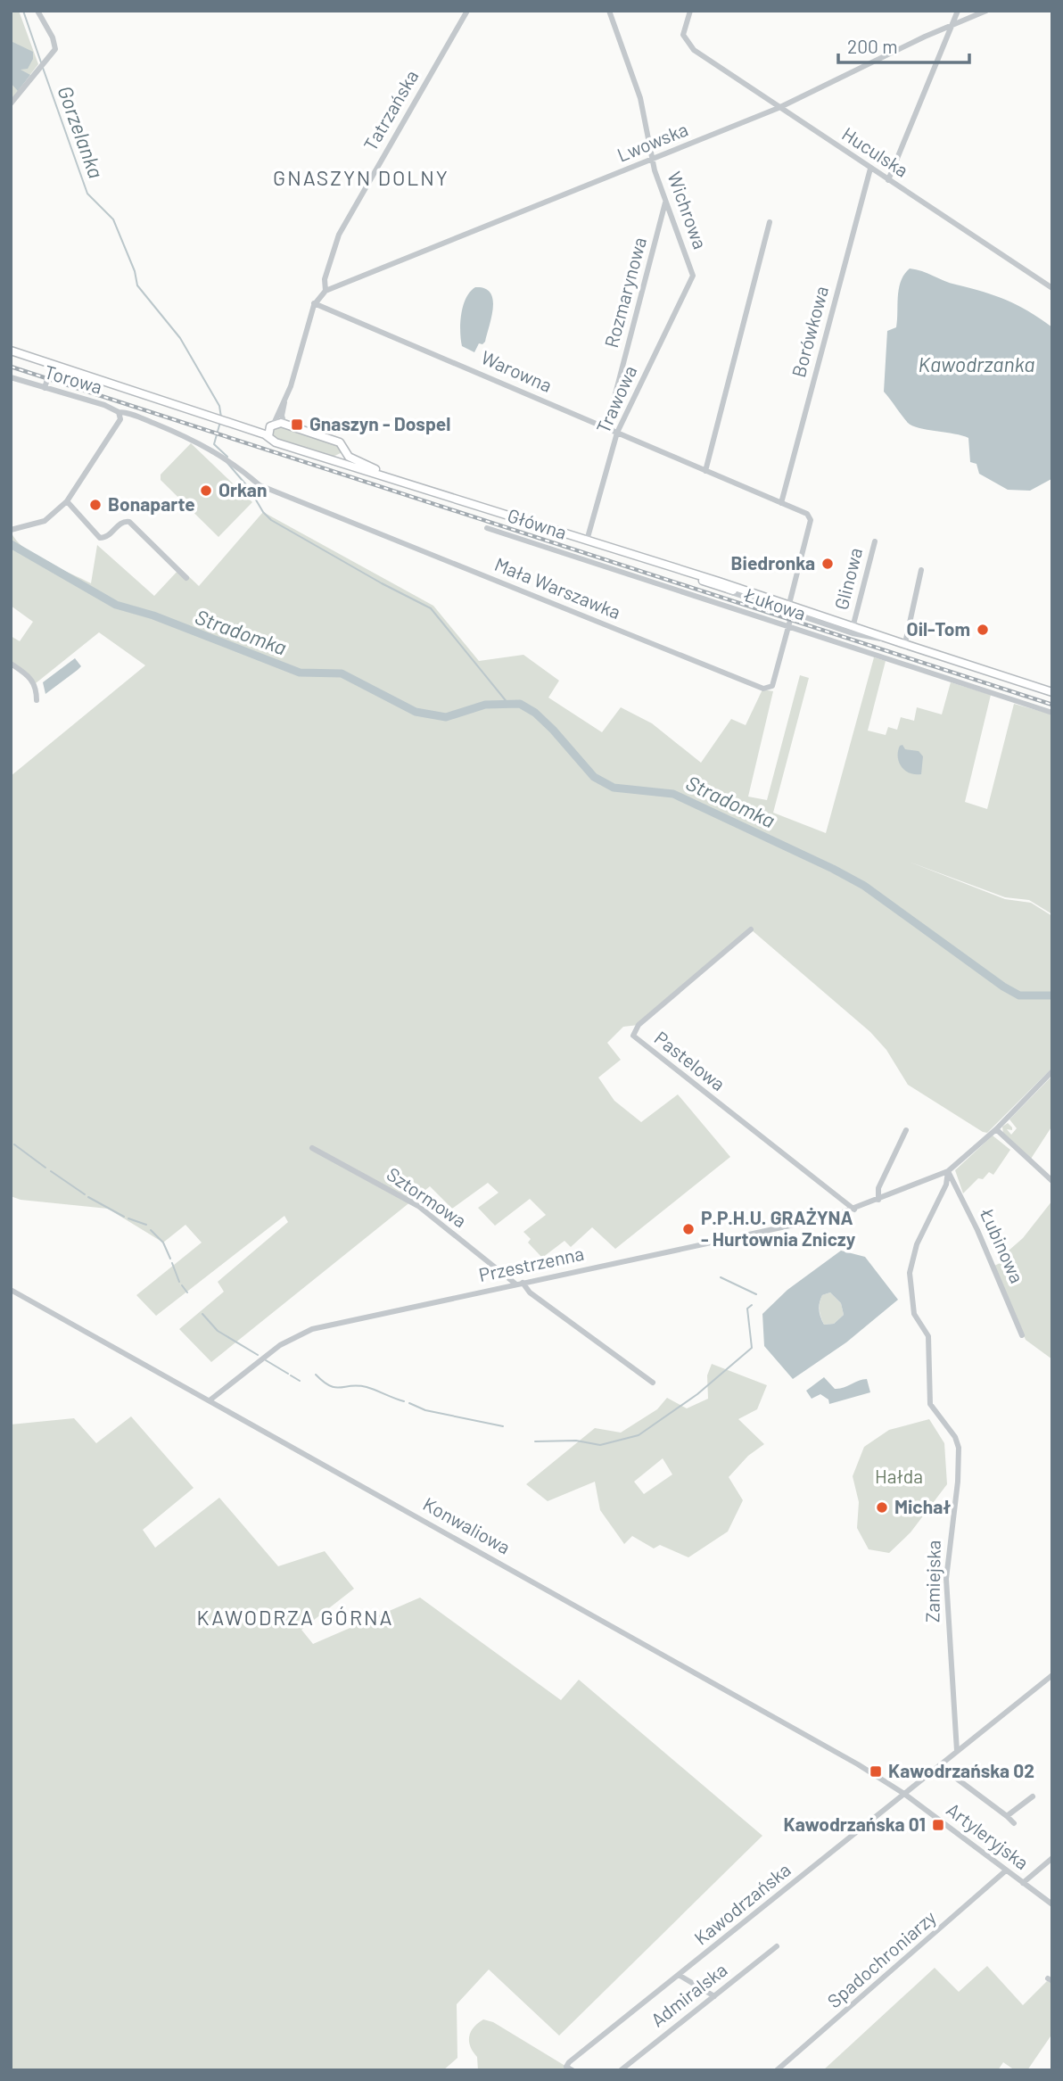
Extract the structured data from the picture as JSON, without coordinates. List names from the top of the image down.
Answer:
{
  "streets": {
    "main road": ["Główna"],
    "street": [
      "Tatrzańska",
      "Lwowska",
      "Huculska",
      "Wichrowa",
      "Rozmarynowa",
      "Borówkowa",
      "Warowna",
      "Torowa",
      "Trawowa",
      "Glinowa",
      "Mała Warszawka",
      "Łukowa",
      "Pastelowa",
      "Sztormowa",
      "Łubinowa",
      "Przestrzenna",
      "Konwaliowa",
      "Zamiejska",
      "Artyleryjska",
      "Kawodrzańska",
      "Spadochroniarzy",
      "Admiralska"
    ]
  },
  "crossings": [
    ["Tatrzańska", "Lwowska"],
    ["Lwowska", "Huculska"],
    ["Lwowska", "Wichrowa"],
    ["Huculska", "Borówkowa"],
    ["Wichrowa", "Rozmarynowa"],
    ["Wichrowa", "Trawowa"],
    ["Rozmarynowa", "Warowna"],
    ["Borówkowa", "Warowna"],
    ["Warowna", "Trawowa"],
    ["Warowna", "Główna"],
    ["Torowa", "Mała Warszawka"],
    ["Trawowa", "Główna"],
    ["Główna", "Glinowa"],
    ["Główna", "Mała Warszawka"],
    ["Mała Warszawka", "Łukowa"],
    ["Pastelowa", "Przestrzenna"],
    ["Sztormowa", "Przestrzenna"],
    ["Łubinowa", "Przestrzenna"],
    ["Łubinowa", "Zamiejska"],
    ["Przestrzenna", "Konwaliowa"],
    ["Przestrzenna", "Zamiejska"],
    ["Konwaliowa", "Artyleryjska"],
    ["Konwaliowa", "Kawodrzańska"],
    ["Zamiejska", "Kawodrzańska"],
    ["Artyleryjska", "Kawodrzańska"],
    ["Artyleryjska", "Spadochroniarzy"]
  ],
  "districts": ["GNASZYN DOLNY", "KAWODRZA GÓRNA"],
  "water": ["Gorzelanka", "Kawodrzanka", "Stradomka"],
  "parks": ["Hałda"],
  "places": {
    "transit": ["Gnaszyn - Dospel", "Kawodrzańska 02", "Kawodrzańska 01"],
    "other": [
      "Orkan",
      "Bonaparte",
      "Biedronka",
      "Oil-Tom",
      "P.P.H.U. GRAŻYNA - Hurtownia Zniczy",
      "Michał"
    ]
  },
  "scale_bar": "200 m"
}
